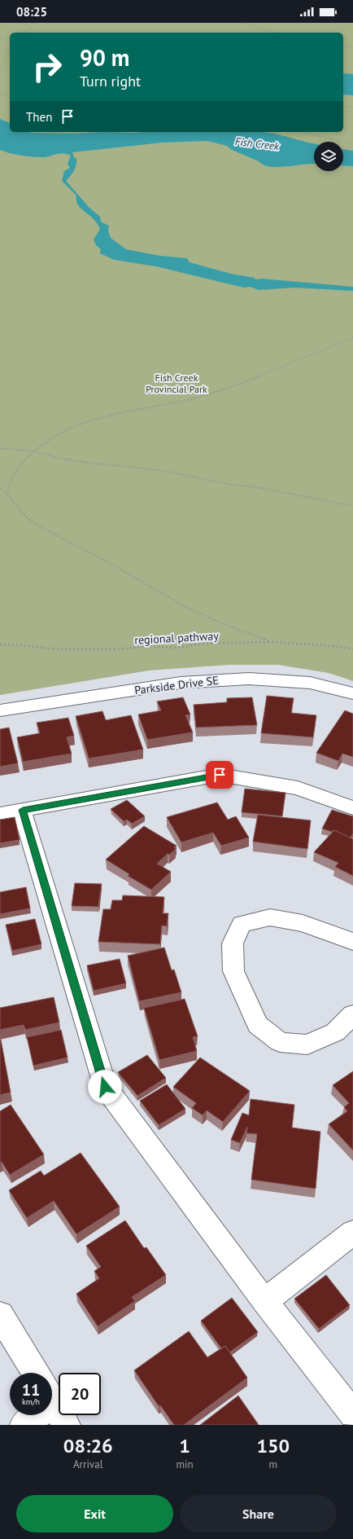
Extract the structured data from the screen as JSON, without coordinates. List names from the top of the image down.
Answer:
{
  "streets": {
    "street": ["Parkside Drive SE"],
    "path": ["regional pathway"]
  },
  "water": ["Fish Creek"],
  "parks": ["Fish Creek Provincial Park"],
  "page": {
    "status": "08:25",
    "turn": ["90 m", "Turn right"],
    "then": "Then",
    "speed": "11 km/h",
    "limit": "20",
    "eta": [
      "08:26",
      "Arrival",
      "1",
      "min",
      "150",
      "m"
    ],
    "buttons": ["Exit", "Share"]
  }
}
